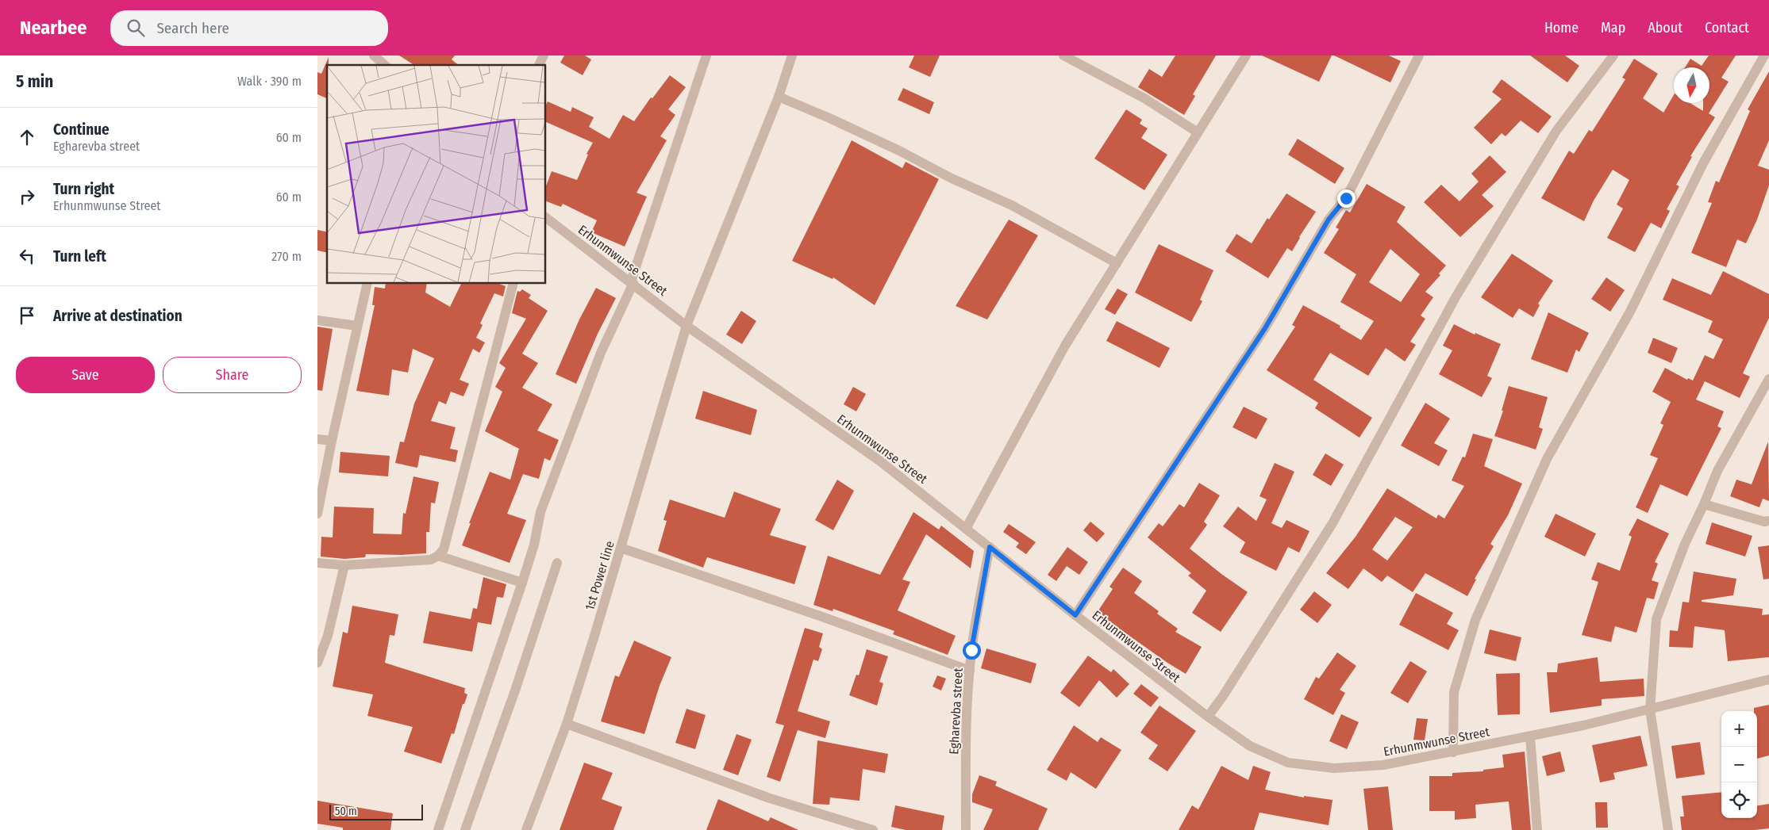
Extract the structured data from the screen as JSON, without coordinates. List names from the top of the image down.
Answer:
{
  "streets": {
    "street": ["Erhunmwunse Street", "1st Power line", "Egharevba street"]
  },
  "crossings": [
    ["Erhunmwunse Street", "1st Power line"],
    ["Erhunmwunse Street", "Egharevba street"]
  ],
  "scale_bar": "50 m",
  "north": "bottom",
  "page": {
    "header": "Nearbee",
    "search": "Search here",
    "nav": [
      "Home",
      "Map",
      "About",
      "Contact"
    ],
    "heading": ["5 min", "Walk · 390 m"],
    "list": [
      ["Continue", "Egharevba street", "60 m"],
      ["Turn right", "Erhunmwunse Street", "60 m"],
      ["Turn left", "270 m"],
      "Arrive at destination"
    ],
    "buttons": ["Save", "Share"],
    "map_buttons": ["+", "−"],
    "scale": "50 m"
  }
}
